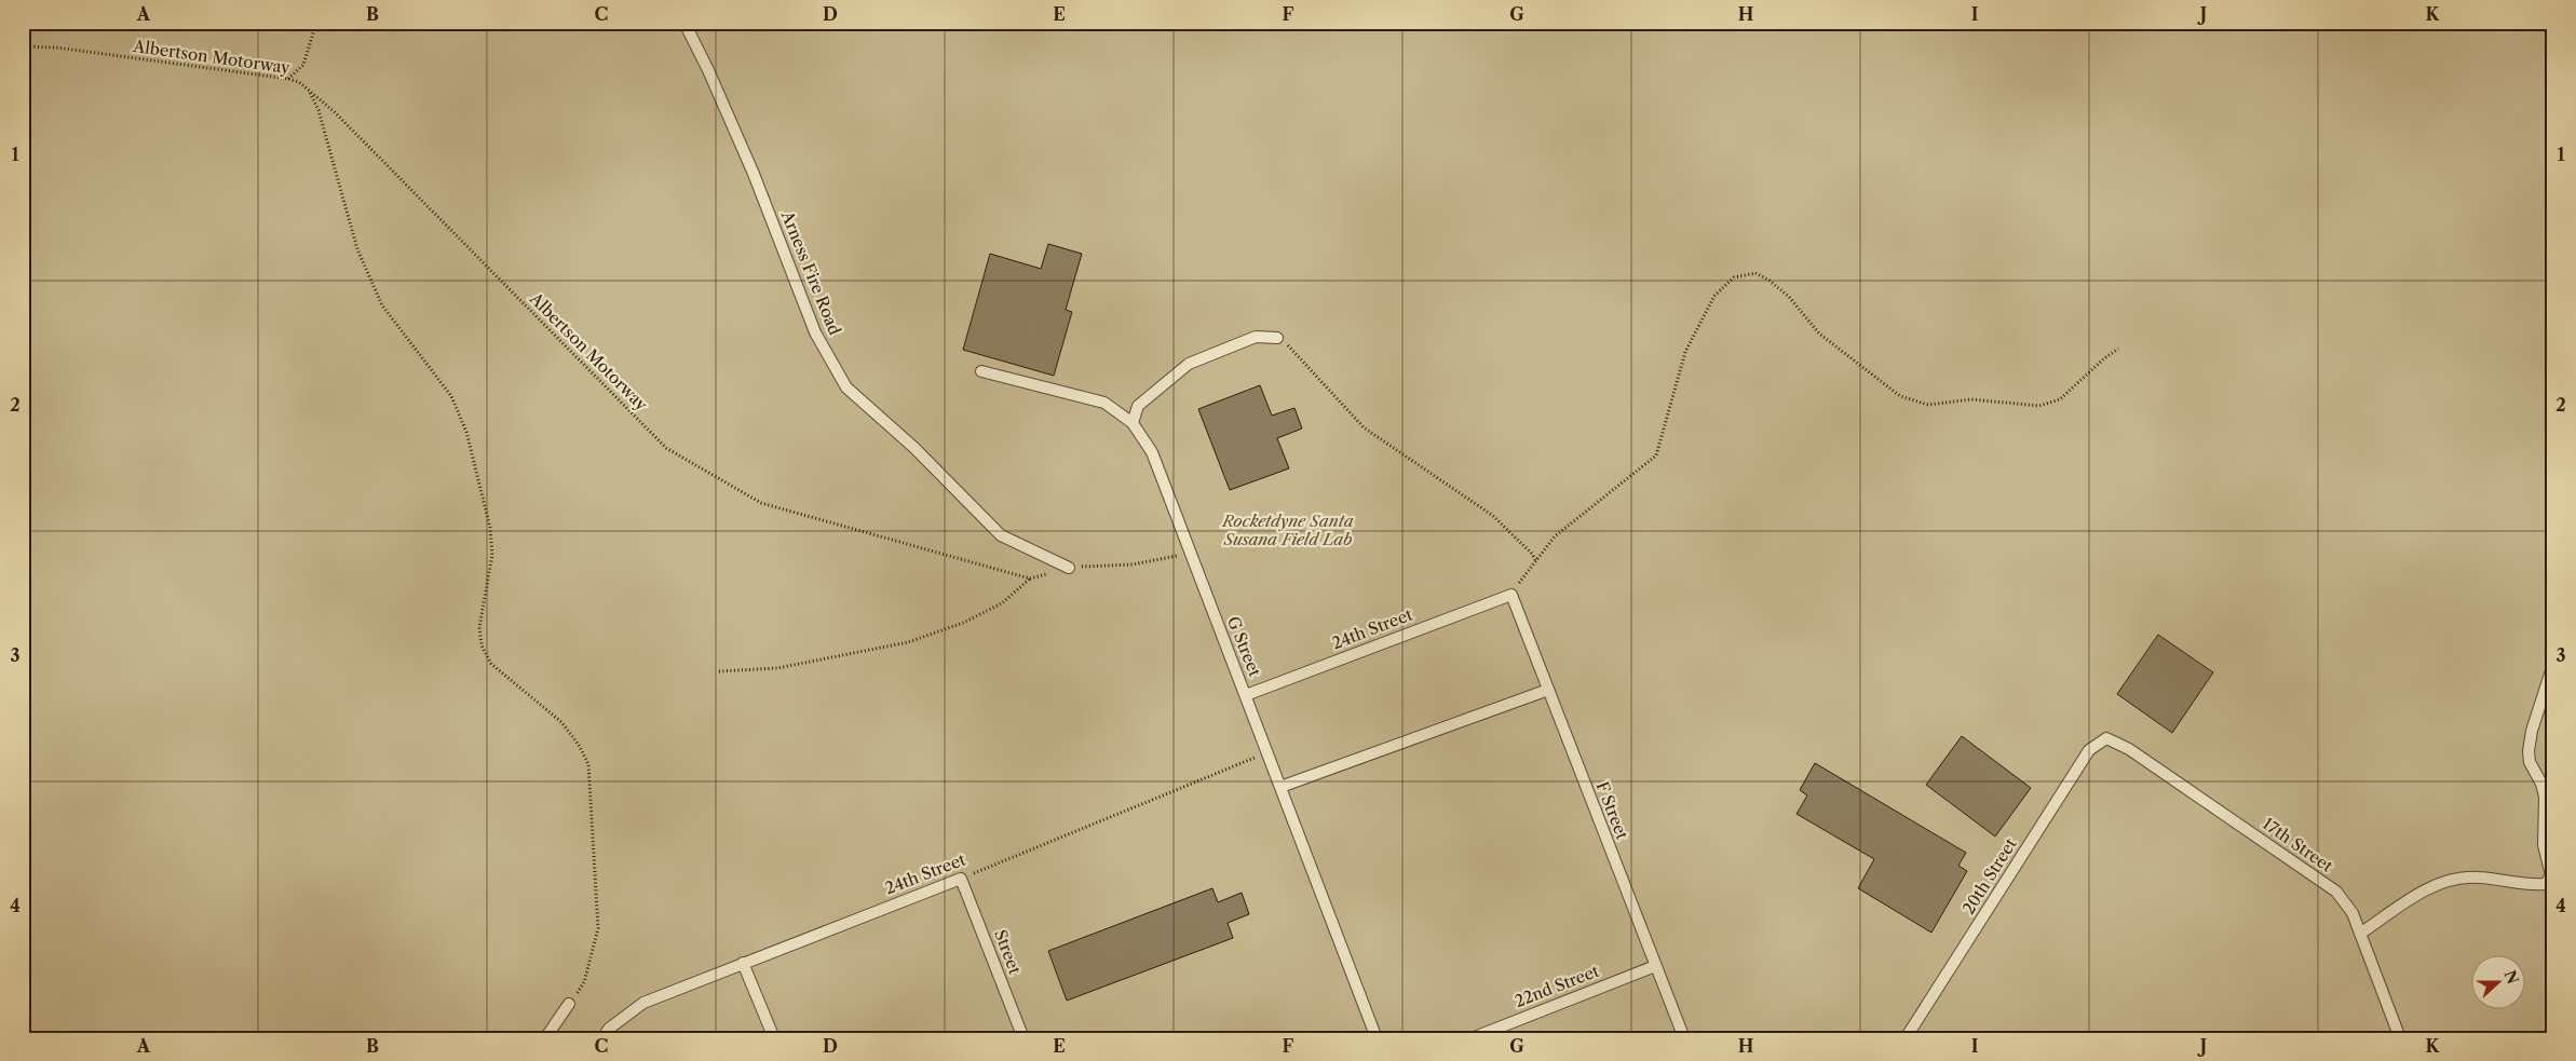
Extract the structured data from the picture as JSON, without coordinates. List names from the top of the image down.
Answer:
{
  "streets": {
    "lane": [
      "Arness Fire Road",
      "24th Street",
      "G Street",
      "F Street",
      "17th Street",
      "20th Street",
      "Street",
      "22nd Street"
    ],
    "path": ["Albertson Motorway"]
  },
  "crossings": [
    ["24th Street", "G Street"],
    ["24th Street", "F Street"],
    ["24th Street", "Street"],
    ["F Street", "22nd Street"],
    ["17th Street", "20th Street"]
  ],
  "parks": ["Rocketdyne Santa Susana Field Lab"],
  "north": "right",
  "grid": {
    "columns": [
      "A",
      "B",
      "C",
      "D",
      "E",
      "F",
      "G",
      "H",
      "I",
      "J",
      "K"
    ],
    "rows": [
      "1",
      "2",
      "3",
      "4"
    ]
  }
}
